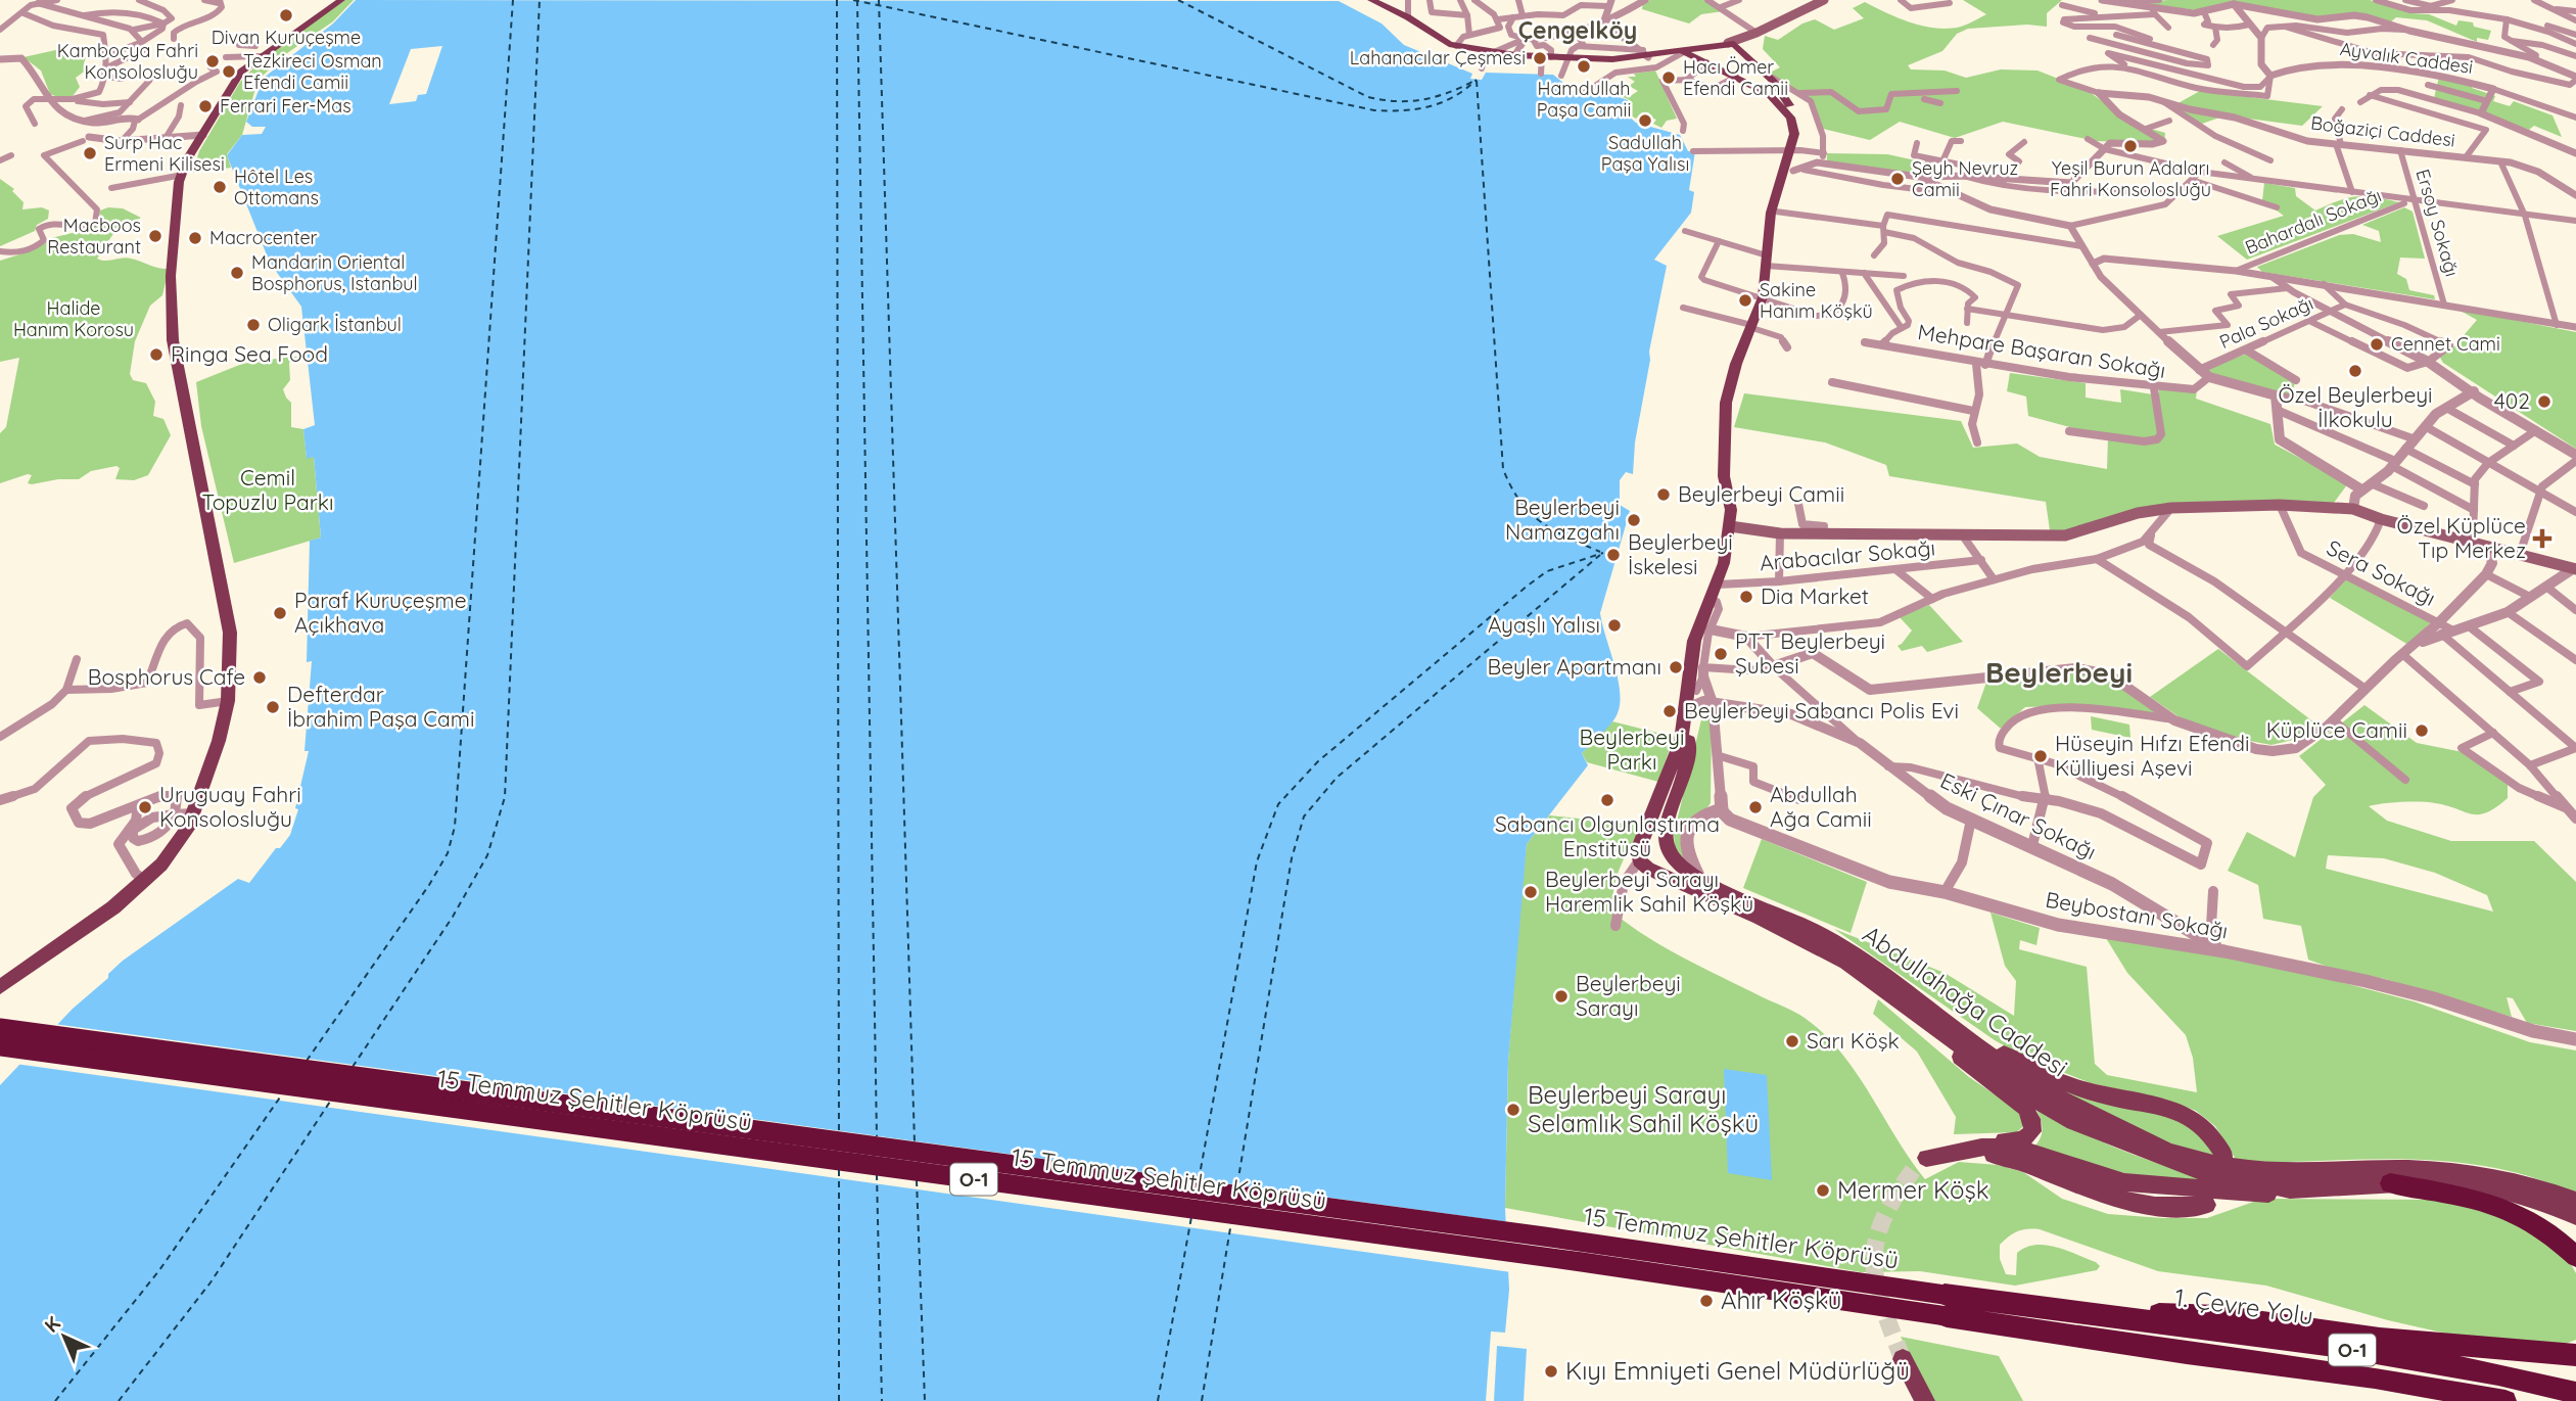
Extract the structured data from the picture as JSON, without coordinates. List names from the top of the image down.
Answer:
{
  "streets": {
    "highway": ["15 Temmuz Şehitler Köprüsü", "O-1", "1. Çevre Yolu"],
    "main road": ["Abdullahağa Caddesi"],
    "street": [
      "Ayvalık Caddesi",
      "Boğaziçi Caddesi",
      "Bahardalı Sokağı",
      "Ersoy Sokağı",
      "Pala Sokağı",
      "Mehpare Başaran Sokağı",
      "Arabacılar Sokağı",
      "Sera Sokağı",
      "Eski Çınar Sokağı",
      "Beybostanı Sokağı"
    ]
  },
  "crossings": [
    ["Boğaziçi Caddesi", "Ersoy Sokağı"],
    ["Eski Çınar Sokağı", "Beybostanı Sokağı"],
    ["15 Temmuz Şehitler Köprüsü", "O-1"],
    ["15 Temmuz Şehitler Köprüsü", "1. Çevre Yolu"],
    ["O-1", "1. Çevre Yolu"]
  ],
  "districts": ["Çengelköy", "Beylerbeyi"],
  "parks": ["Halide Hanım Korosu", "Cemil Topuzlu Parkı", "Beylerbeyi Parkı"],
  "places": {
    "other": [
      "Divan Kuruçeşme",
      "Lahanacılar Çeşmesi",
      "Kamboçya Fahri Konsolosluğu",
      "Hamdullah Paşa Camii",
      "Tezkireci Osman Efendi Camii",
      "Hacı Ömer Efendi Camii",
      "Ferrari Fer-Mas",
      "Sadullah Paşa Yalısı",
      "Yeşil Burun Adaları Fahri Konsolosluğu",
      "Surp Hac Ermeni Kilisesi",
      "Şeyh Nevruz Camii",
      "Hôtel Les Ottomans",
      "Macboos Restaurant",
      "Macrocenter",
      "Mandarin Oriental Bosphorus, Istanbul",
      "Sakine Hanım Köşkü",
      "Oligark İstanbul",
      "Cennet Cami",
      "Ringa Sea Food",
      "Özel Beylerbeyi İlkokulu",
      "402",
      "Beylerbeyi Camii",
      "Beylerbeyi Namazgahı",
      "Beylerbeyi İskelesi",
      "Dia Market",
      "Paraf Kuruçeşme Açıkhava",
      "Ayaşlı Yalısı",
      "PTT Beylerbeyi Şubesi",
      "Beyler Apartmanı",
      "Bosphorus Cafe",
      "Defterdar İbrahim Paşa Cami",
      "Beylerbeyi Sabancı Polis Evi",
      "Küplüce Camii",
      "Hüseyin Hıfzı Efendi Külliyesi Aşevi",
      "Sabancı Olgunlaştırma Enstitüsü",
      "Uruguay Fahri Konsolosluğu",
      "Abdullah Ağa Camii",
      "Beylerbeyi Sarayı Haremlik Sahil Köşkü",
      "Beylerbeyi Sarayı",
      "Sarı Köşk",
      "Beylerbeyi Sarayı Selamlık Sahil Köşkü",
      "Mermer Köşk",
      "Ahır Köşkü",
      "Kıyı Emniyeti Genel Müdürlüğü"
    ],
    "health": ["Özel Küplüce Tıp Merkez"]
  },
  "north": "top left"
}
